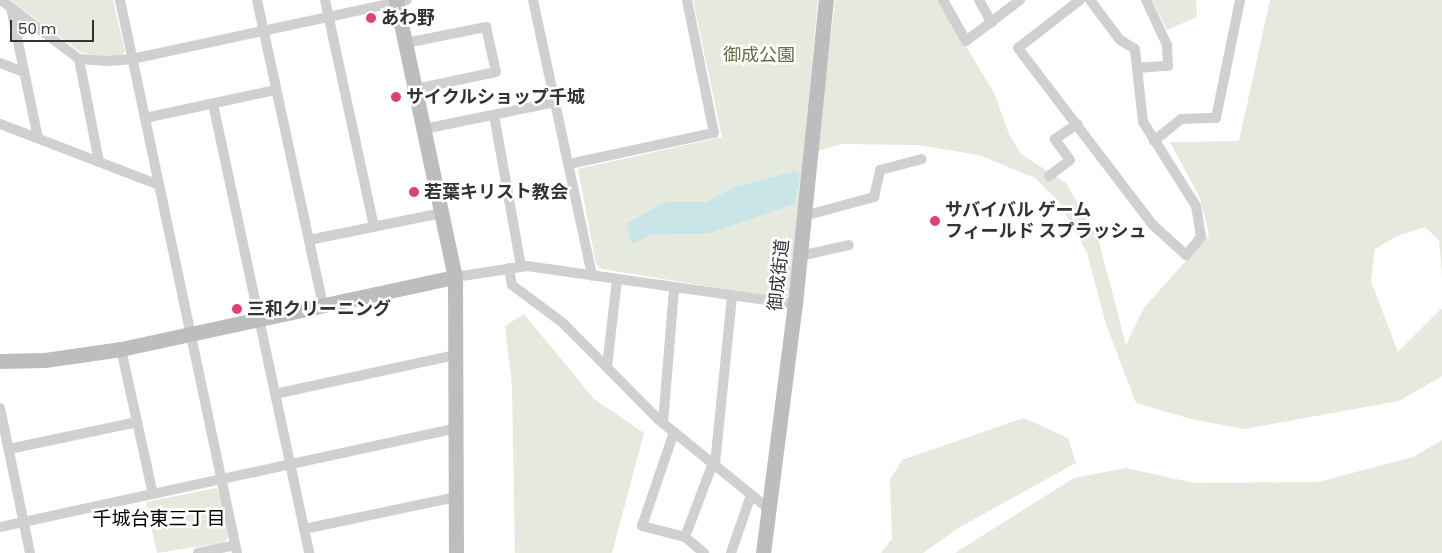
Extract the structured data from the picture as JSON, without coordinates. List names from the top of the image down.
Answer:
{
  "streets": {
    "street": ["御成街道"]
  },
  "districts": ["千城台東三丁目"],
  "parks": ["御成公園"],
  "places": [
    "あわ野",
    "サイクルショップ千城",
    "若葉キリスト教会",
    "サバイバル ゲーム フィールド スプラッシュ",
    "三和クリーニング"
  ],
  "scale_bar": "50 m"
}
